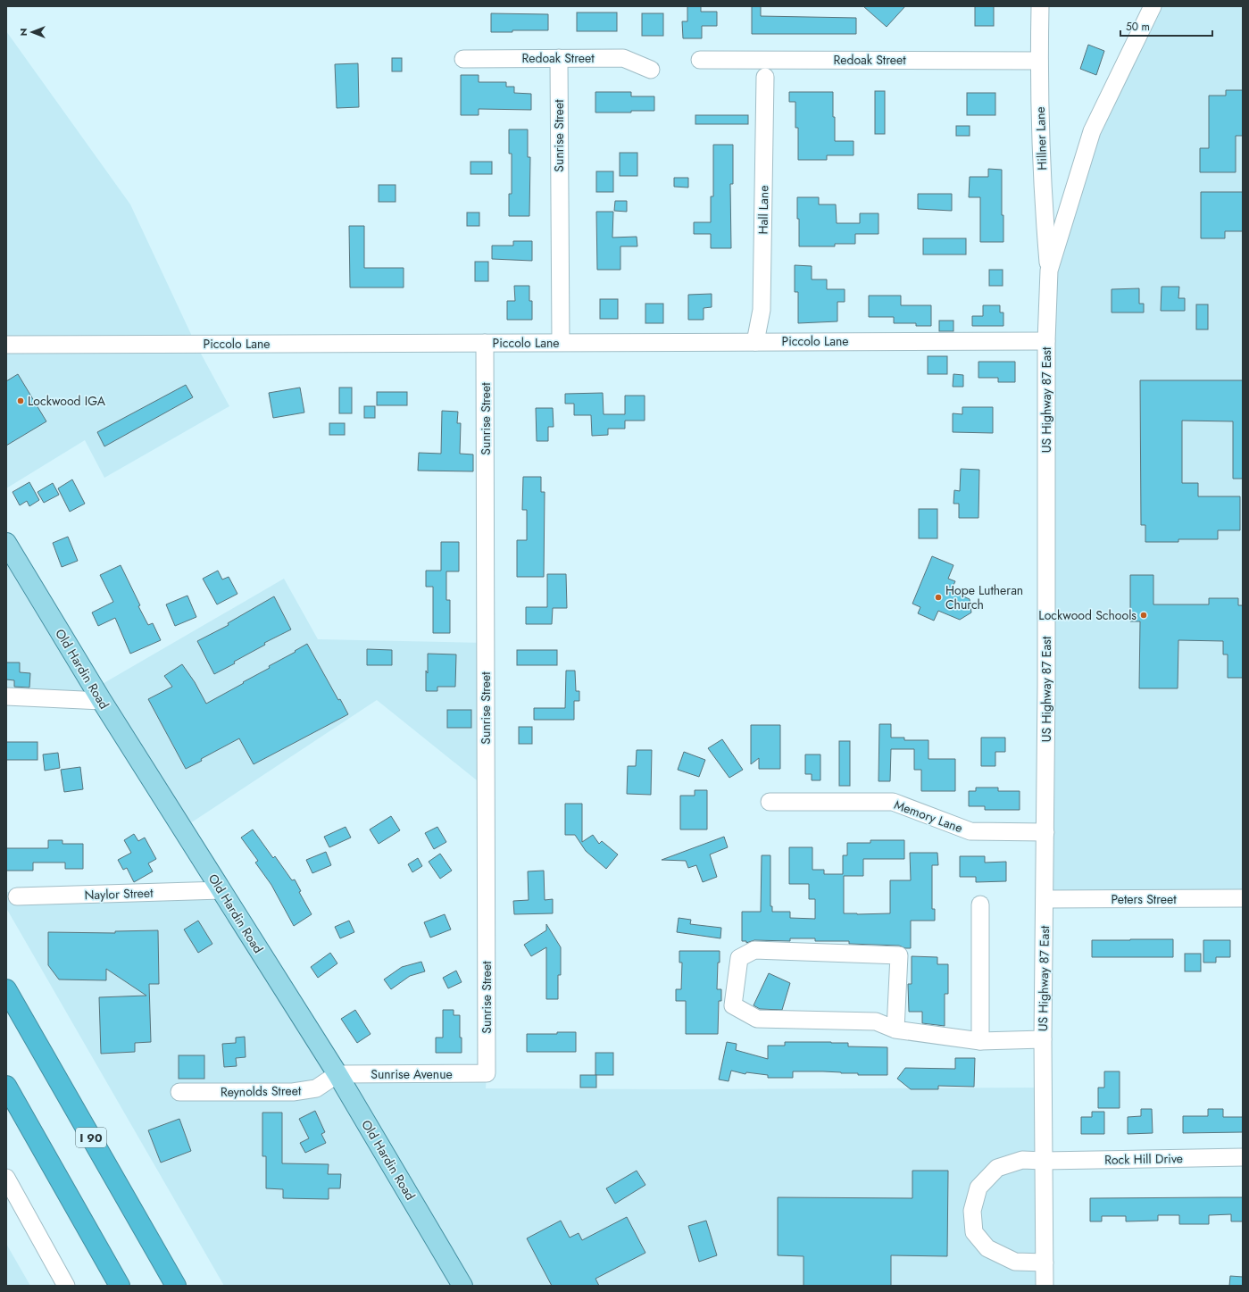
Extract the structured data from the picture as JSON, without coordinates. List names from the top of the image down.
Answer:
{
  "streets": {
    "highway": ["I 90"],
    "main road": ["Old Hardin Road"],
    "street": [
      "Redoak Street",
      "Sunrise Street",
      "Hillner Lane",
      "Hall Lane",
      "Piccolo Lane",
      "US Highway 87 East",
      "Memory Lane",
      "Naylor Street",
      "Peters Street",
      "Sunrise Avenue",
      "Reynolds Street",
      "Rock Hill Drive"
    ]
  },
  "crossings": [
    ["Redoak Street", "Sunrise Street"],
    ["Redoak Street", "Hillner Lane"],
    ["Sunrise Street", "Piccolo Lane"],
    ["Sunrise Street", "Sunrise Avenue"],
    ["Hillner Lane", "US Highway 87 East"],
    ["Hall Lane", "Piccolo Lane"],
    ["Piccolo Lane", "US Highway 87 East"],
    ["US Highway 87 East", "Memory Lane"],
    ["US Highway 87 East", "Peters Street"],
    ["US Highway 87 East", "Rock Hill Drive"],
    ["Old Hardin Road", "Naylor Street"],
    ["Old Hardin Road", "Sunrise Avenue"],
    ["Old Hardin Road", "Reynolds Street"],
    ["Sunrise Avenue", "Reynolds Street"]
  ],
  "places": ["Lockwood IGA", "Hope Lutheran Church", "Lockwood Schools"],
  "scale_bar": "50 m",
  "north": "left"
}
